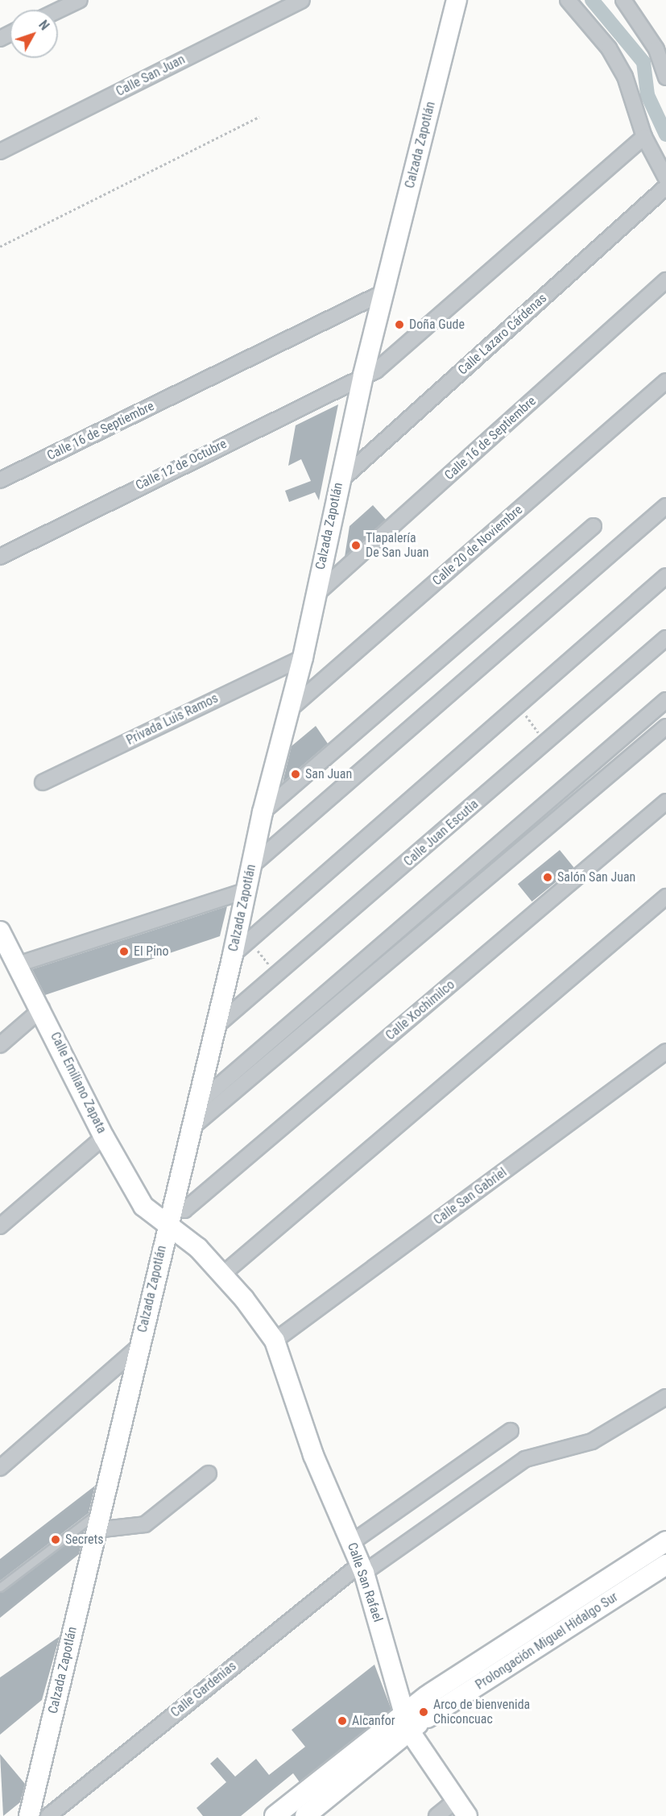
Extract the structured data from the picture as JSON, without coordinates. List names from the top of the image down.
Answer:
{
  "streets": {
    "street": [
      "Calle San Juan",
      "Calzada Zapotlán",
      "Calle Lazaro Cárdenas",
      "Calle 16 de Septiembre",
      "Calle 12 de Octubre",
      "Calle 20 de Noviembre",
      "Privada Luis Ramos",
      "Calle Juan Escutia",
      "Calle Xochimilco",
      "Calle Emiliano Zapata",
      "Calle San Gabriel",
      "Calle San Rafael",
      "Prolongación Miguel Hidalgo Sur",
      "Calle Gardenias"
    ]
  },
  "crossings": [
    ["Calzada Zapotlán", "Calle Lazaro Cárdenas"],
    ["Calzada Zapotlán", "Calle 16 de Septiembre"],
    ["Calzada Zapotlán", "Calle 12 de Octubre"],
    ["Calzada Zapotlán", "Calle 20 de Noviembre"],
    ["Calzada Zapotlán", "Privada Luis Ramos"],
    ["Calzada Zapotlán", "Calle Juan Escutia"],
    ["Calzada Zapotlán", "Calle Xochimilco"],
    ["Calzada Zapotlán", "Calle Emiliano Zapata"],
    ["Calle Emiliano Zapata", "Calle San Rafael"],
    ["Calle San Gabriel", "Calle San Rafael"],
    ["Calle San Rafael", "Prolongación Miguel Hidalgo Sur"],
    ["Calle San Rafael", "Calle Gardenias"]
  ],
  "places": [
    "Doña Gude",
    "Tlapalería De San Juan",
    "San Juan",
    "Salón San Juan",
    "El Pino",
    "Secrets",
    "Arco de bienvenida Chiconcuac",
    "Alcanfor"
  ],
  "north": "top right"
}
